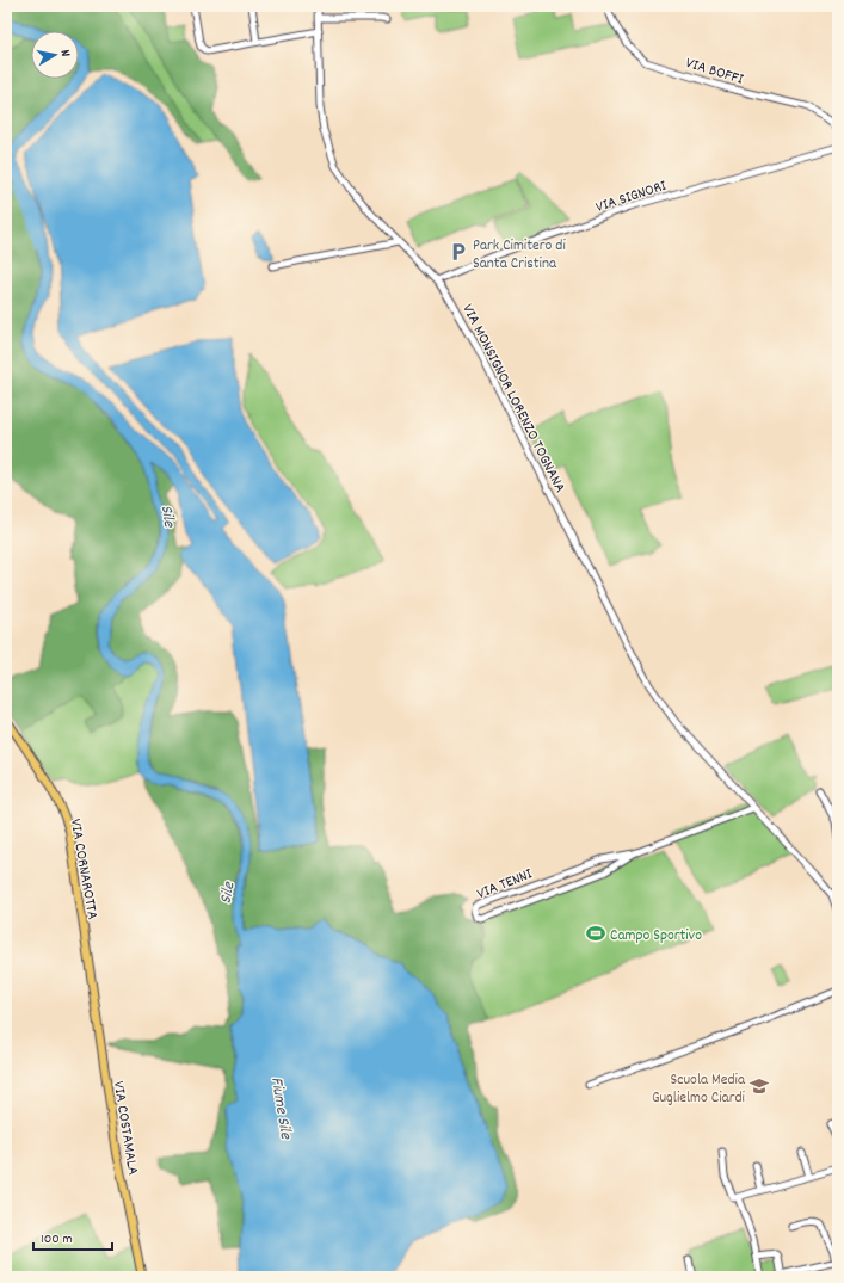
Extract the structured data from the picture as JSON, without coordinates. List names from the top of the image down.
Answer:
{
  "streets": {
    "main road": ["VIA CORNAROTTA", "VIA COSTAMALA"],
    "street": [
      "VIA BOFFI",
      "VIA SIGNORI",
      "VIA MONSIGNOR LORENZO TOGNANA",
      "VIA TENNI"
    ]
  },
  "crossings": [
    ["VIA SIGNORI", "VIA MONSIGNOR LORENZO TOGNANA"],
    ["VIA MONSIGNOR LORENZO TOGNANA", "VIA TENNI"],
    ["VIA CORNAROTTA", "VIA COSTAMALA"]
  ],
  "water": ["Sile", "Fiume Sile"],
  "places": {
    "parking": ["Park Cimitero di Santa Cristina"],
    "sports": ["Campo Sportivo"],
    "school or university": ["Scuola Media Guglielmo Ciardi"]
  },
  "scale_bar": "100 m",
  "north": "right"
}
